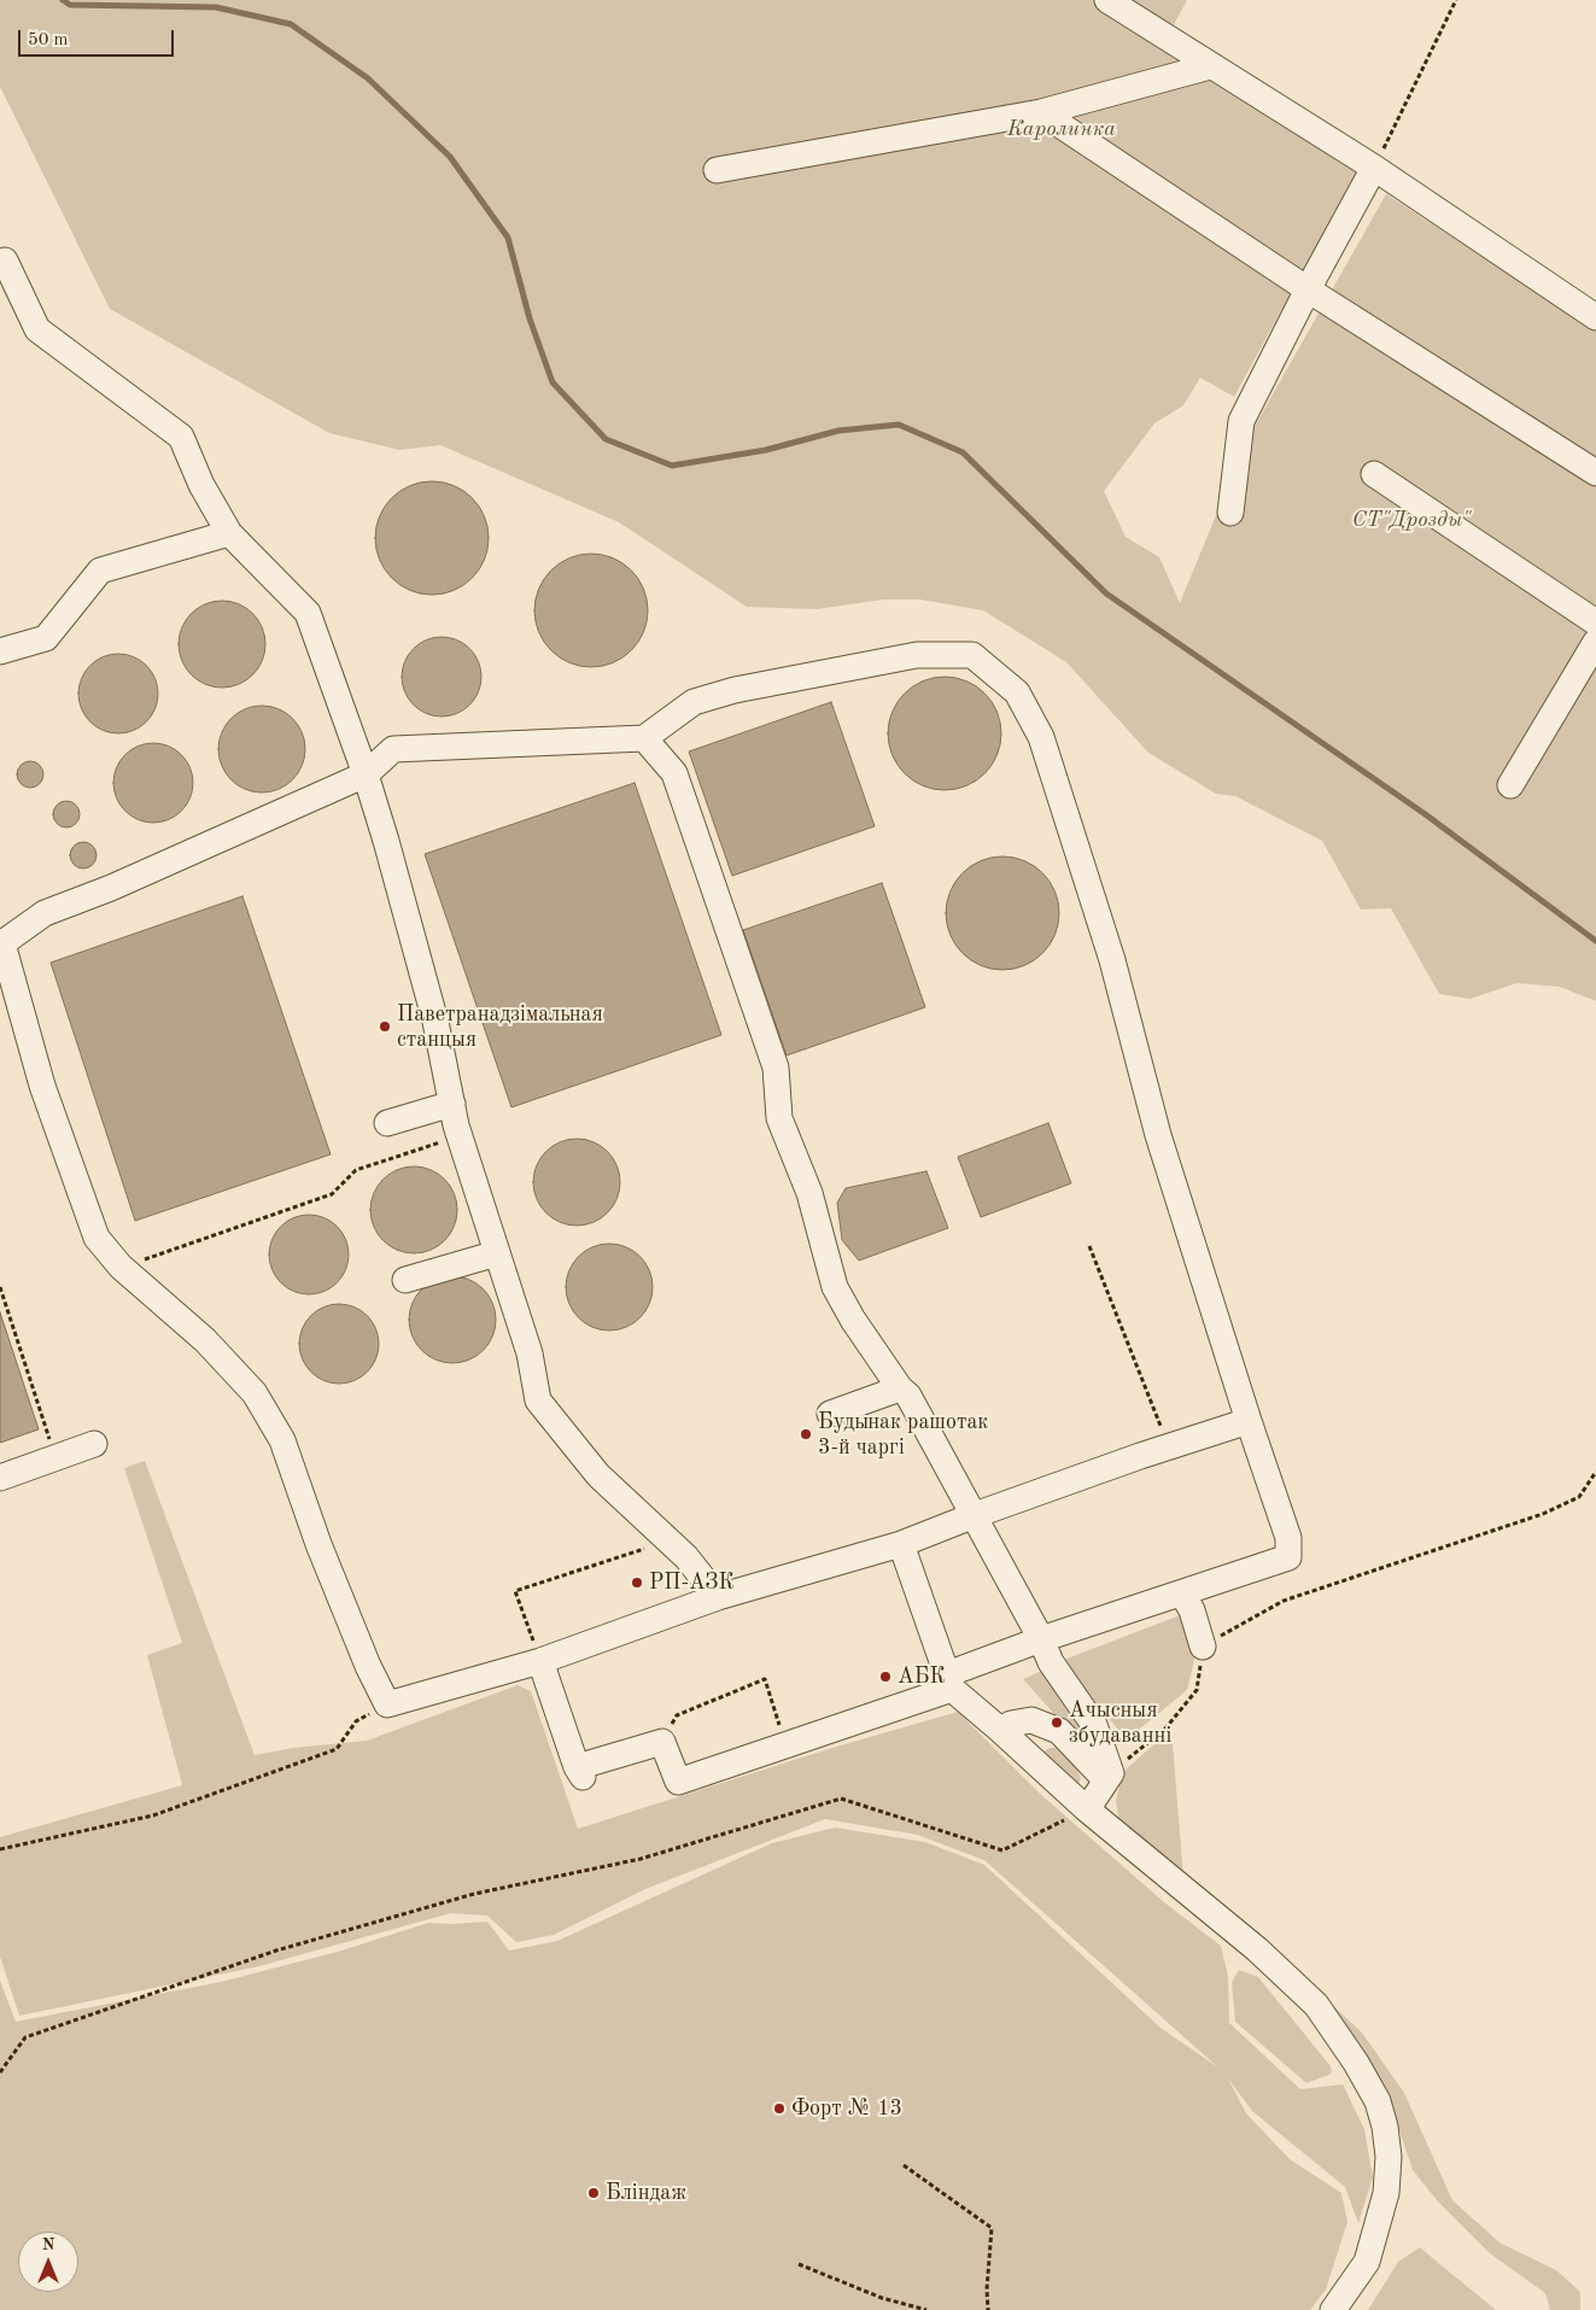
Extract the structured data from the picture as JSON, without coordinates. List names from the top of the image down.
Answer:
{
  "parks": ["Каролинка", "СТ\"Дрозды\""],
  "places": [
    "Паветранадзімальная станцыя",
    "Будынак рашотак 3-й чаргі",
    "РП-АЗК",
    "АБК",
    "Ачысныя збудаванні",
    "Форт № 13",
    "Бліндаж"
  ],
  "scale_bar": "50 m",
  "north": "top"
}
